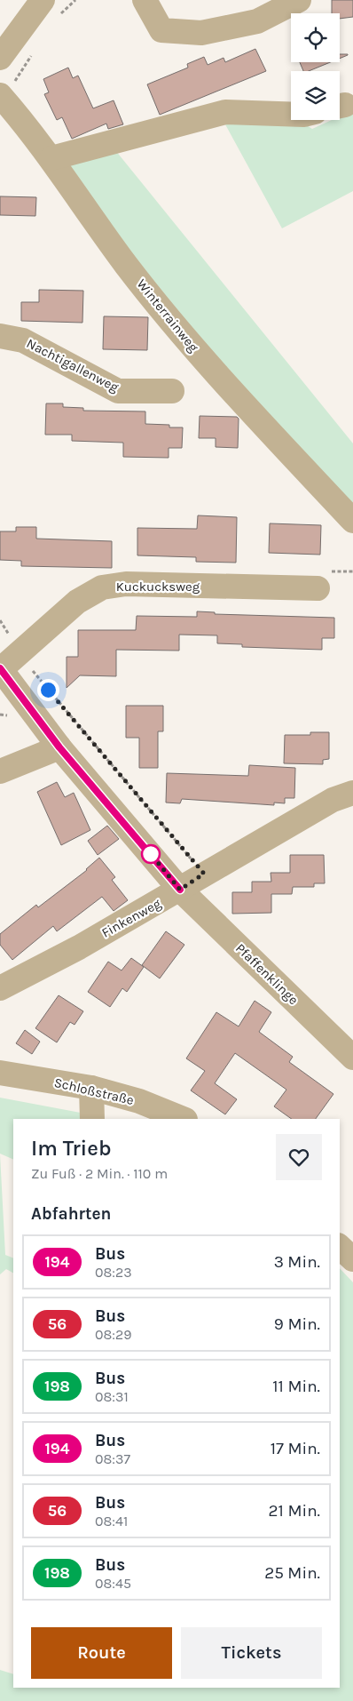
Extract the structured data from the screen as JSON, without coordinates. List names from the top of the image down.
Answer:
{
  "streets": {
    "street": [
      "Winterrainweg",
      "Nachtigallenweg",
      "Kuckucksweg",
      "Finkenweg",
      "Pfaffenklinge",
      "Schloßstraße"
    ]
  },
  "crossings": [
    ["Kuckucksweg", "Pfaffenklinge"],
    ["Finkenweg", "Pfaffenklinge"]
  ],
  "lines": ["bus line 194"],
  "page": {
    "heading": [
      ["Im Trieb", "Zu Fuß · 2 Min. · 110 m"],
      "Abfahrten"
    ],
    "list": [
      {
        "mark": "194",
        "name": "Bus",
        "note": "08:23",
        "value": "3 Min."
      },
      {
        "mark": "56",
        "name": "Bus",
        "note": "08:29",
        "value": "9 Min."
      },
      {
        "mark": "198",
        "name": "Bus",
        "note": "08:31",
        "value": "11 Min."
      },
      {
        "mark": "194",
        "name": "Bus",
        "note": "08:37",
        "value": "17 Min."
      },
      {
        "mark": "56",
        "name": "Bus",
        "note": "08:41",
        "value": "21 Min."
      },
      {
        "mark": "198",
        "name": "Bus",
        "note": "08:45",
        "value": "25 Min."
      }
    ],
    "buttons": ["Route", "Tickets"]
  }
}
